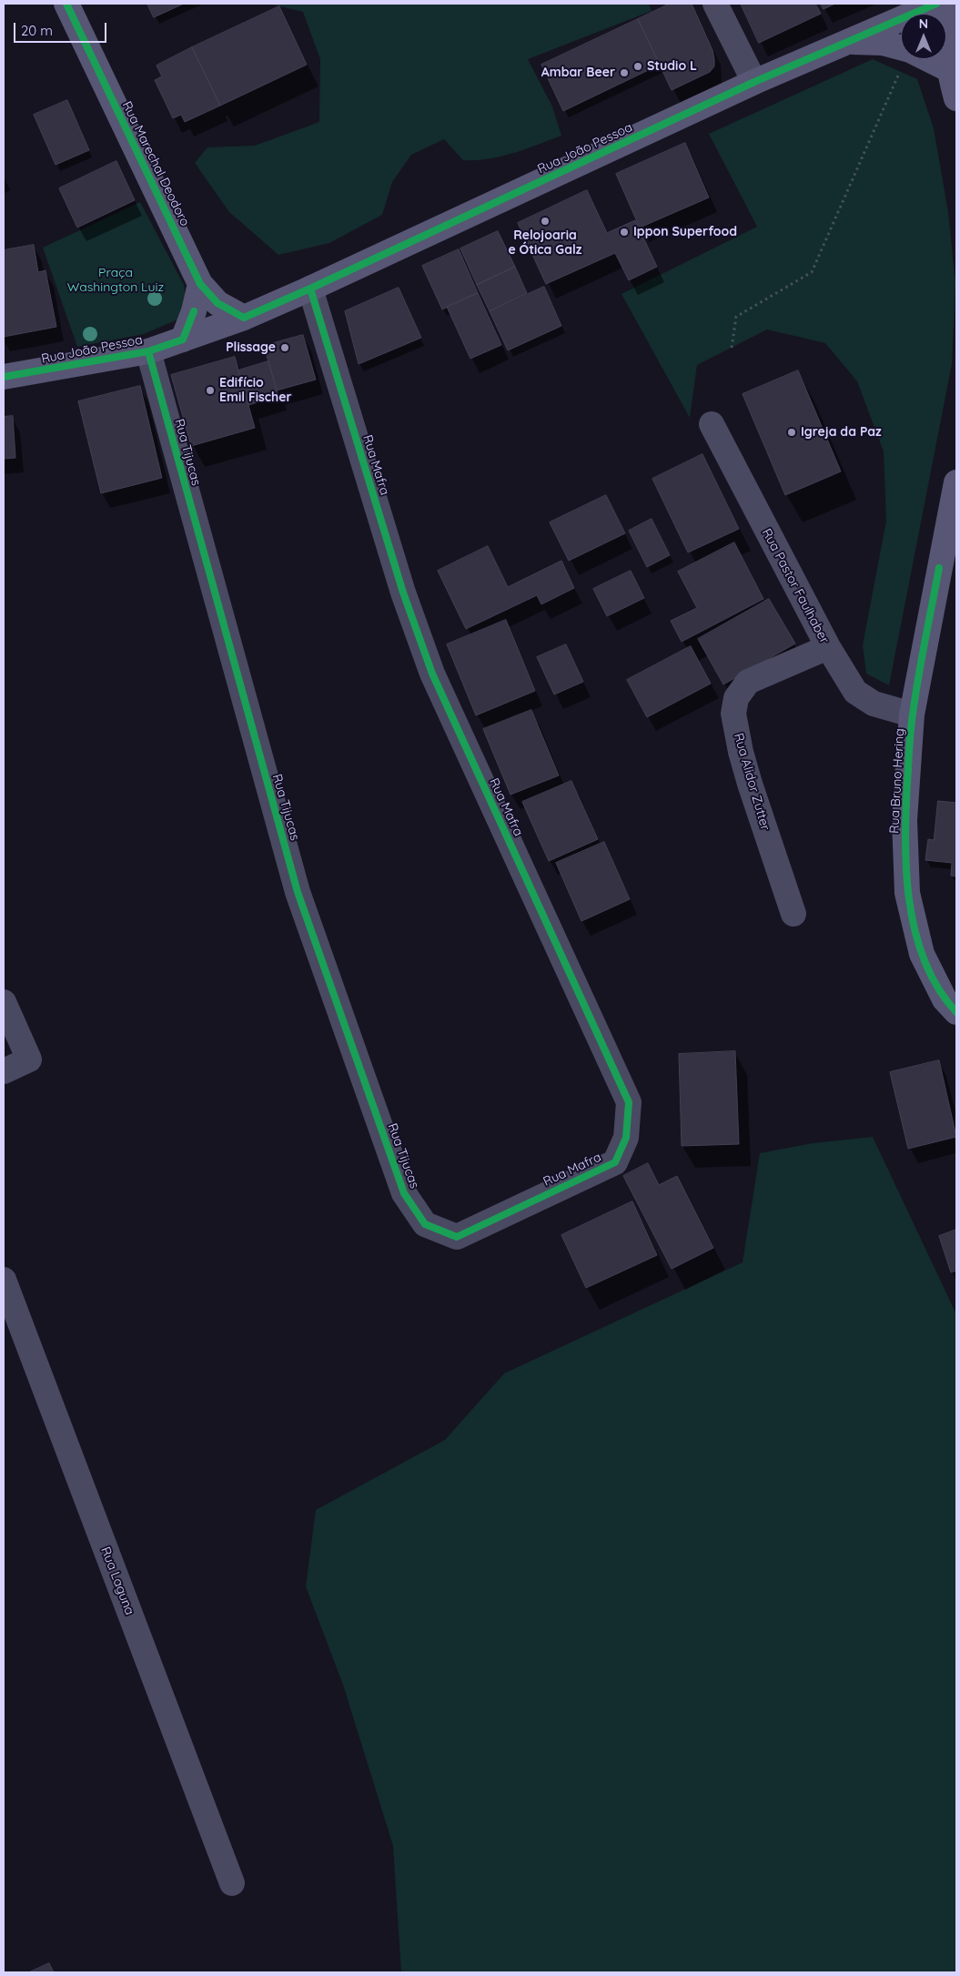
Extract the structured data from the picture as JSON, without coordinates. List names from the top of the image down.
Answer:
{
  "streets": {
    "main road": ["Rua João Pessoa", "Rua Marechal Deodoro", "Rua Bruno Hering"],
    "street": [
      "Rua Tijucas",
      "Rua Mafra",
      "Rua Pastor Faulhaber",
      "Rua Alidor Zutter",
      "Rua Laguna"
    ]
  },
  "crossings": [
    ["Rua João Pessoa", "Rua Marechal Deodoro"],
    ["Rua João Pessoa", "Rua Tijucas"],
    ["Rua João Pessoa", "Rua Mafra"],
    ["Rua Tijucas", "Rua Mafra"],
    ["Rua Pastor Faulhaber", "Rua Bruno Hering"],
    ["Rua Pastor Faulhaber", "Rua Alidor Zutter"]
  ],
  "parks": ["Praça Washington Luiz"],
  "places": [
    "Studio L",
    "Ambar Beer",
    "Relojoaria e Ótica Galz",
    "Ippon Superfood",
    "Plissage",
    "Edifício Emil Fischer",
    "Igreja da Paz"
  ],
  "scale_bar": "20 m",
  "north": "top"
}
